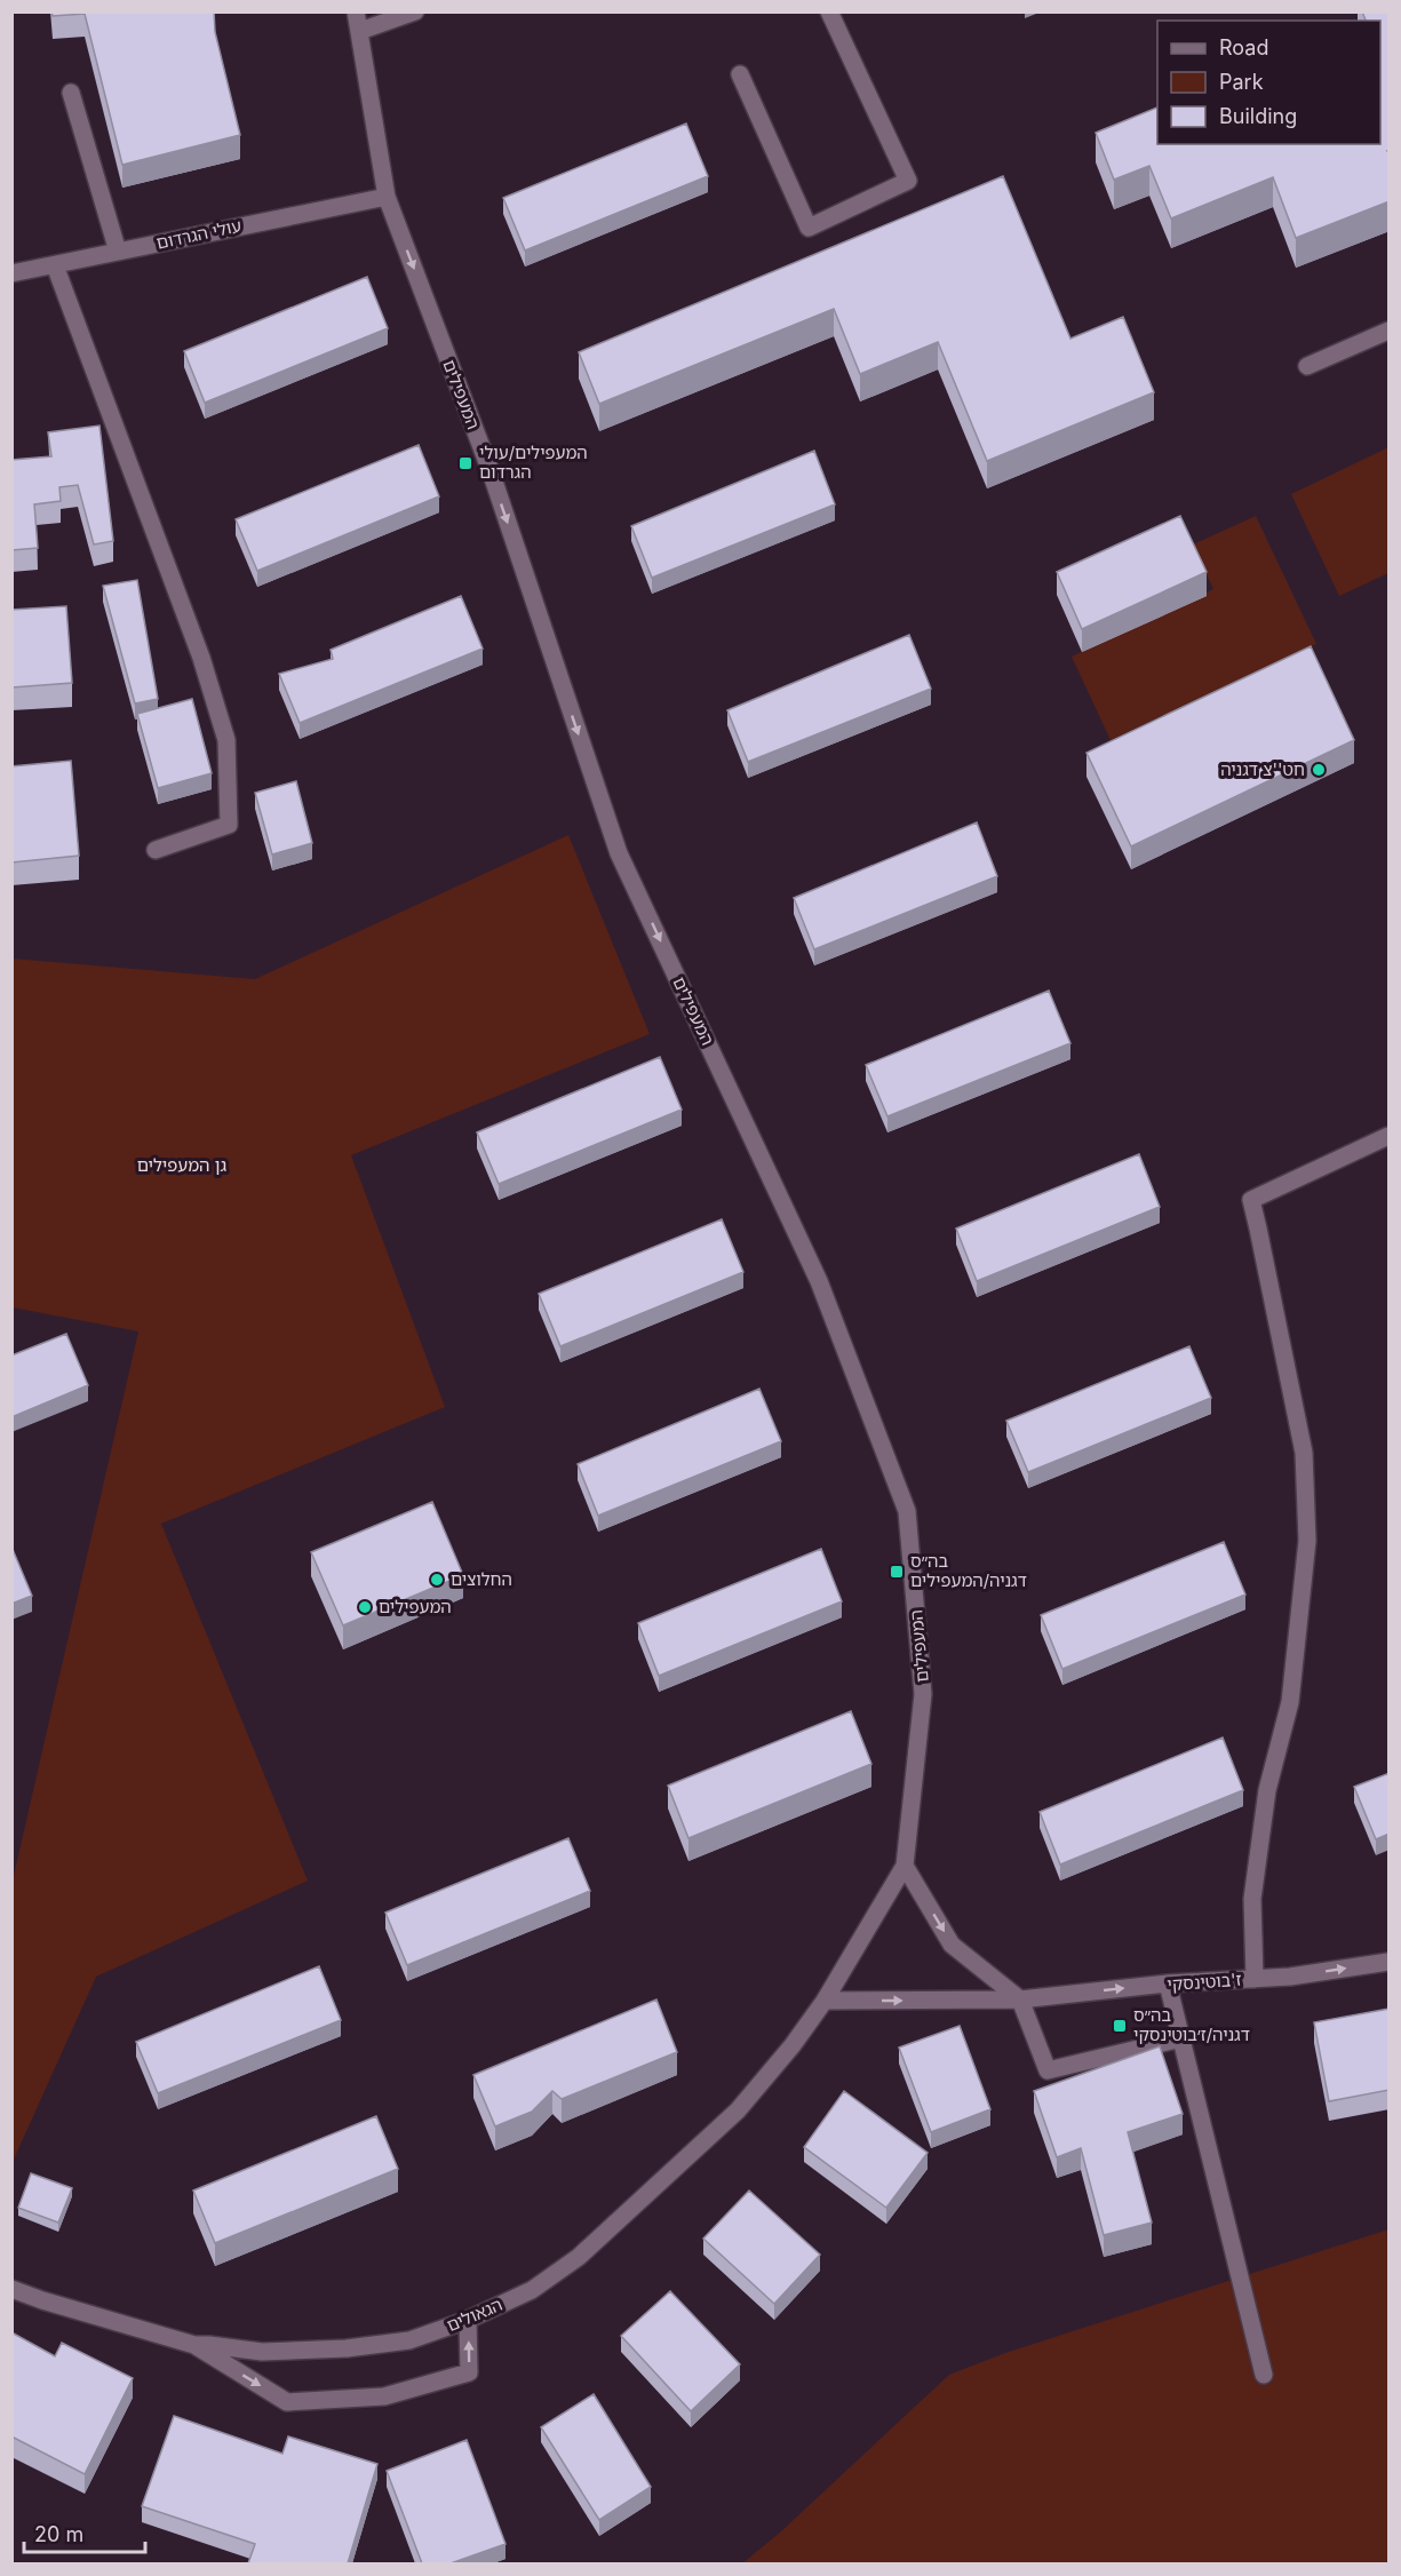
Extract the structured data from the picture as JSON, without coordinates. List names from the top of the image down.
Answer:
{
  "streets": {
    "street": [
      "עולי הגרדום",
      "המעפילים",
      "ז'בוטינסקי",
      "הגאולים"
    ]
  },
  "crossings": [
    ["עולי הגרדום", "המעפילים"],
    ["המעפילים", "ז'בוטינסקי"],
    ["המעפילים", "הגאולים"],
    ["ז'בוטינסקי", "הגאולים"]
  ],
  "one_way": ["המעפילים", "ז'בוטינסקי"],
  "parks": ["גן המעפילים"],
  "places": {
    "transit": ["המעפילים/עולי הגרדום", "בה״ס דגניה/המעפילים", "בה״ס דגניה/ז׳בוטינסקי"],
    "other": ["חט''צ דגניה", "החלוצים", "המעפילים"]
  },
  "legend": ["Road", "Park", "Building"],
  "scale_bar": "20 m"
}
